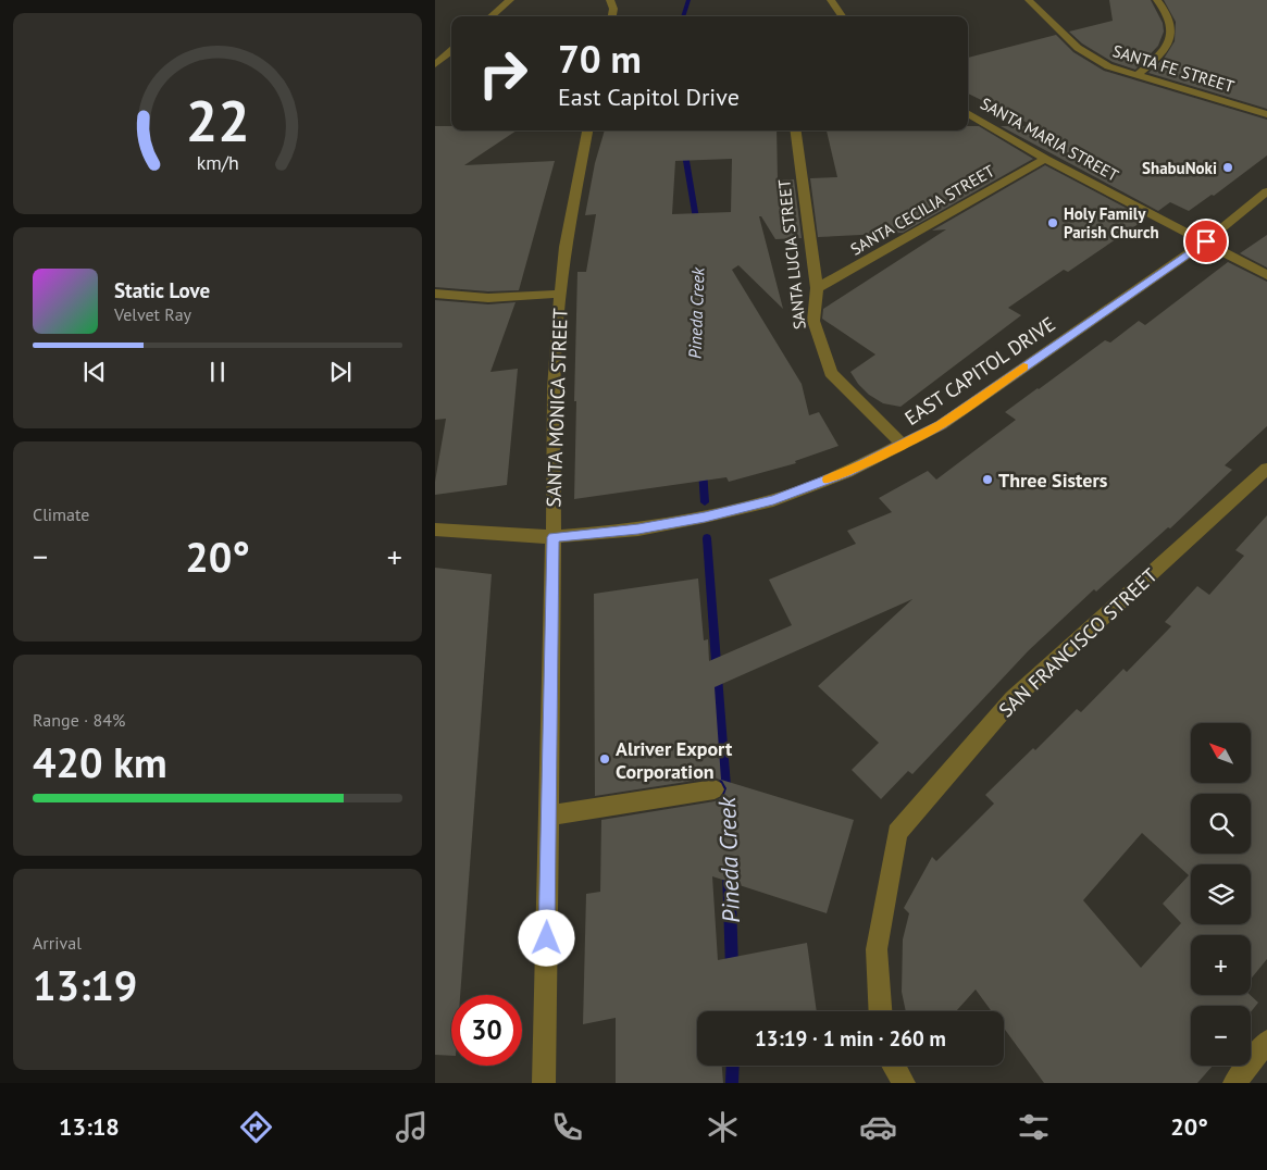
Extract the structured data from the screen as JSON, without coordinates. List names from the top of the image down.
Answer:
{
  "streets": {
    "street": [
      "SANTA FE STREET",
      "SANTA MARIA STREET",
      "SANTA CECILIA STREET",
      "SANTA LUCIA STREET",
      "EAST CAPITOL DRIVE",
      "SANTA MONICA STREET",
      "SAN FRANCISCO STREET"
    ]
  },
  "crossings": [
    ["SANTA MARIA STREET", "SANTA CECILIA STREET"],
    ["SANTA MARIA STREET", "EAST CAPITOL DRIVE"],
    ["SANTA CECILIA STREET", "SANTA LUCIA STREET"],
    ["SANTA LUCIA STREET", "EAST CAPITOL DRIVE"],
    ["EAST CAPITOL DRIVE", "SANTA MONICA STREET"]
  ],
  "water": ["Pineda Creek"],
  "places": [
    "ShabuNoki",
    "Holy Family Parish Church",
    "Three Sisters",
    "Alriver Export Corporation"
  ],
  "north": "top left",
  "page": {
    "turn": ["70 m", "East Capitol Drive"],
    "song": ["Static Love", "Velvet Ray"],
    "tile": [
      "Climate",
      ["Range · 84%", "420 km"],
      ["Arrival", "13:19"]
    ],
    "heat": ["−", "20°", "+"],
    "map_buttons": ["+", "−"],
    "limit": "30",
    "trip": "13:19 · 1 min · 260 m",
    "tabs": ["13:18", "20°"],
    "gauge": ["22", "km/h"]
  }
}
